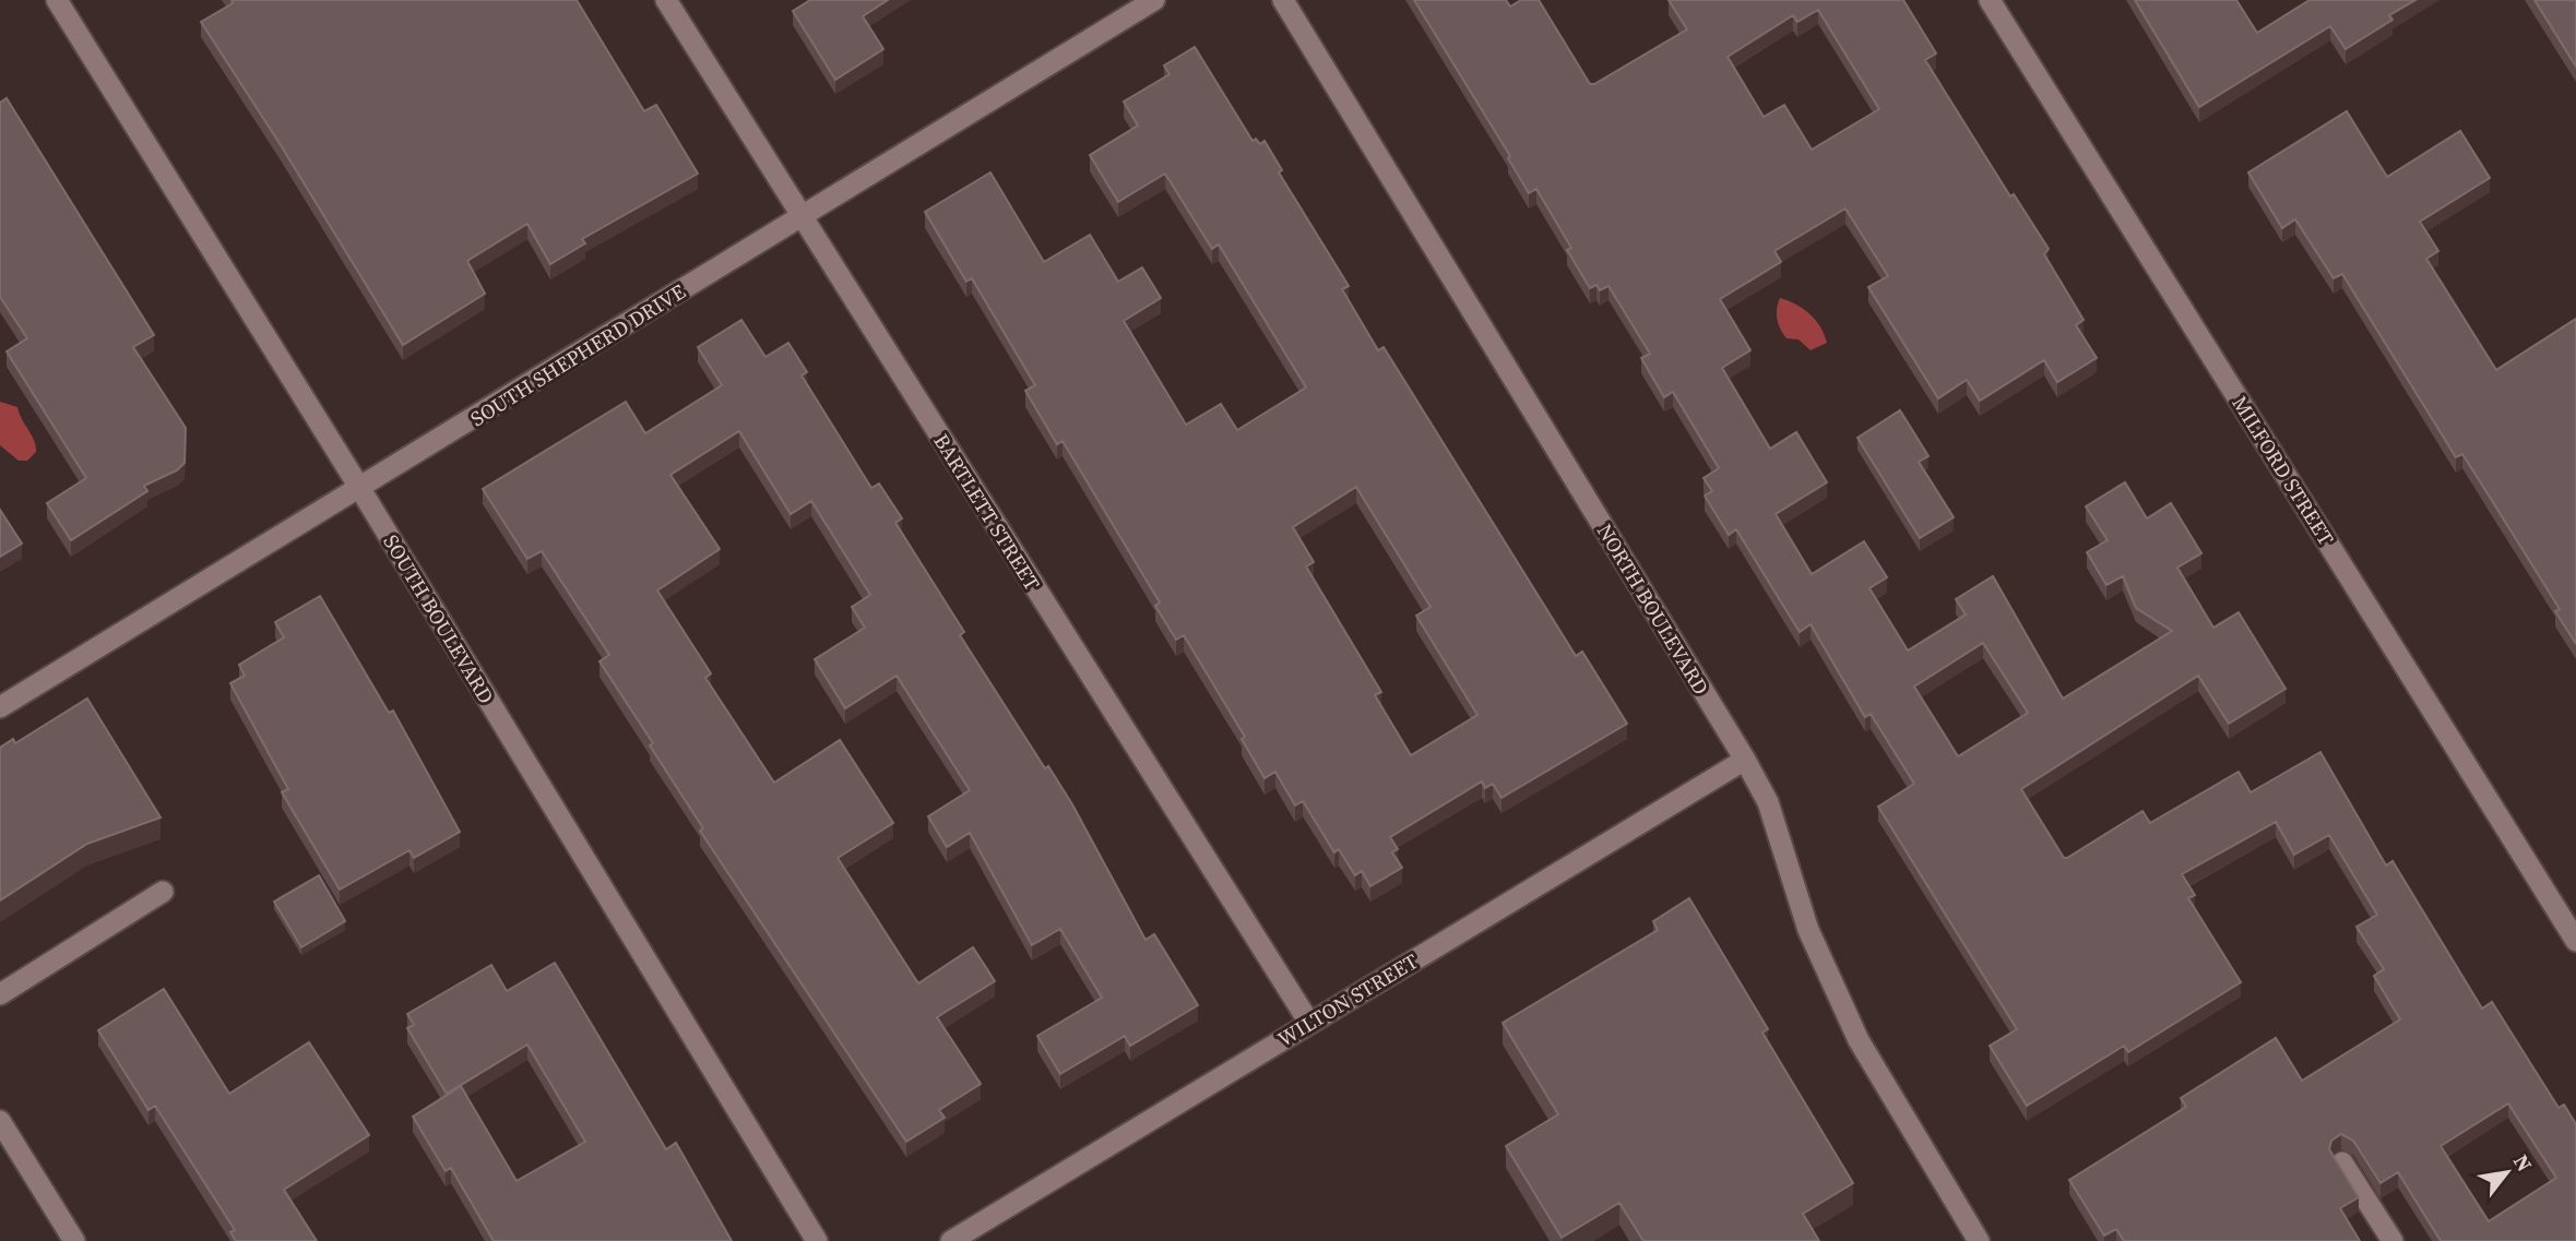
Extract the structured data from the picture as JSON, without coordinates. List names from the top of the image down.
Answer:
{
  "streets": {
    "street": [
      "SOUTH SHEPHERD DRIVE",
      "MILFORD STREET",
      "BARTLETT STREET",
      "NORTH BOULEVARD",
      "SOUTH BOULEVARD",
      "WILTON STREET"
    ]
  },
  "crossings": [
    ["SOUTH SHEPHERD DRIVE", "BARTLETT STREET"],
    ["SOUTH SHEPHERD DRIVE", "SOUTH BOULEVARD"],
    ["BARTLETT STREET", "WILTON STREET"],
    ["NORTH BOULEVARD", "WILTON STREET"]
  ],
  "north": "top right"
}
